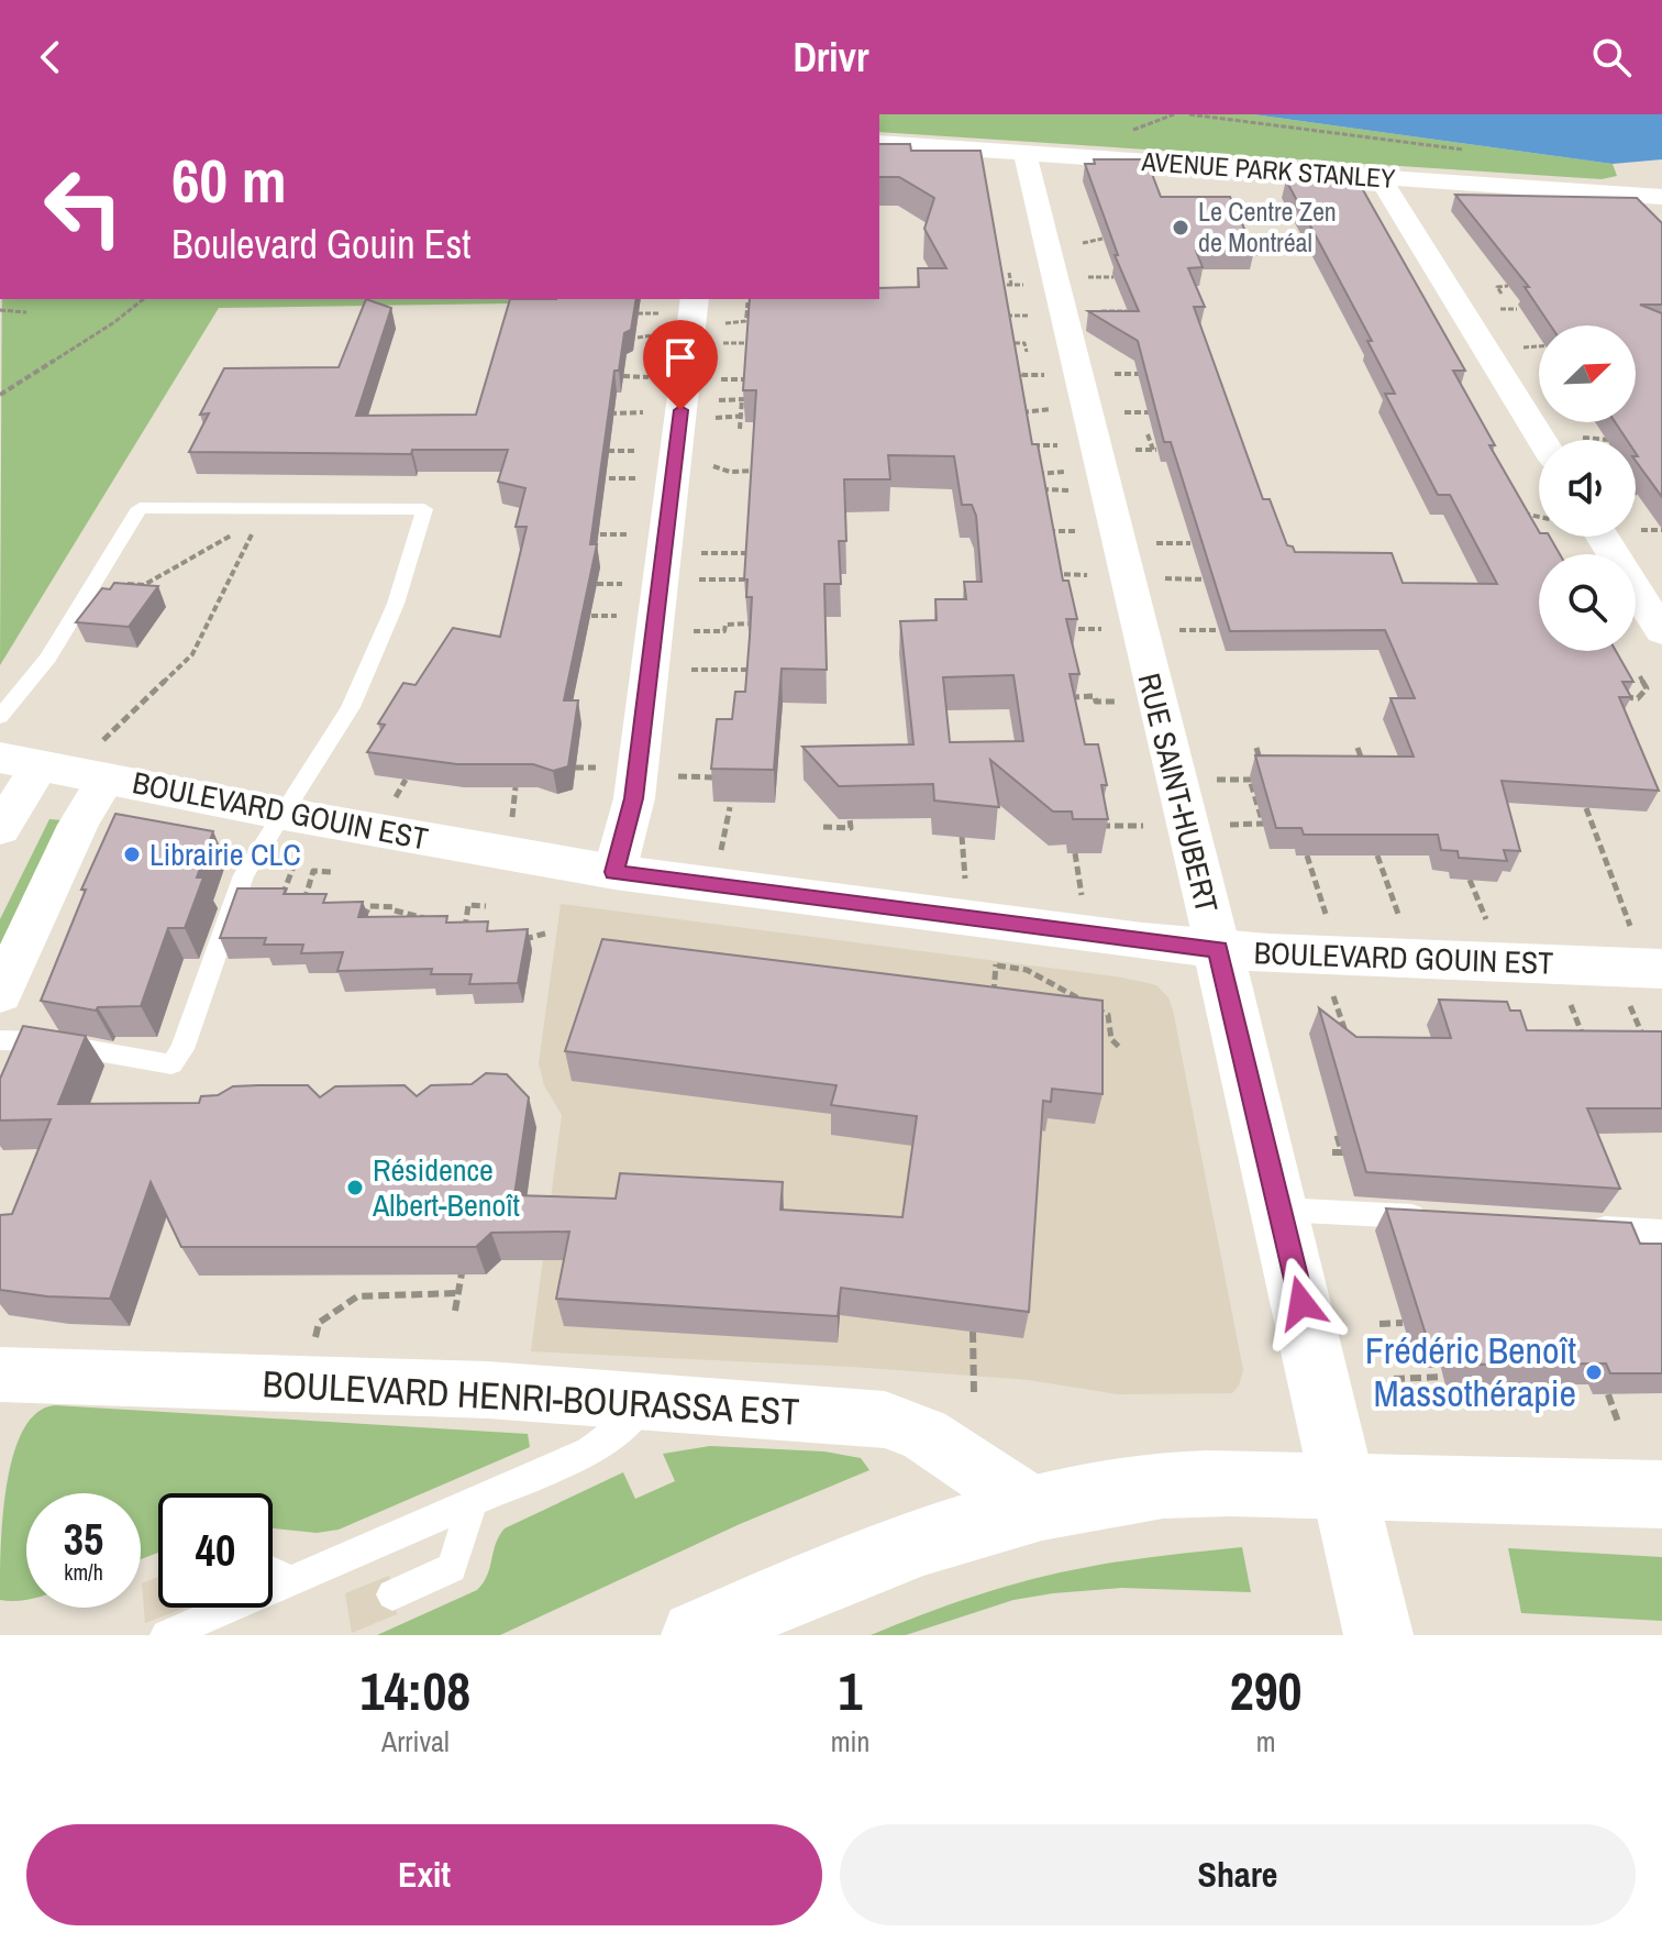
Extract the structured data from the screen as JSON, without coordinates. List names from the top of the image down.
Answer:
{
  "streets": {
    "street": [
      "AVENUE PARK STANLEY",
      "RUE SAINT-HUBERT",
      "BOULEVARD GOUIN EST",
      "BOULEVARD HENRI-BOURASSA EST"
    ]
  },
  "crossings": [
    ["AVENUE PARK STANLEY", "RUE SAINT-HUBERT"],
    ["RUE SAINT-HUBERT", "BOULEVARD GOUIN EST"]
  ],
  "places": [
    "Le Centre Zen de Montréal",
    "Librairie CLC",
    "Résidence Albert-Benoît",
    "Frédéric Benoît Massothérapie"
  ],
  "north": "top right",
  "page": {
    "header": "Drivr",
    "turn": ["60 m", "Boulevard Gouin Est"],
    "speed": "35 km/h",
    "limit": "40",
    "eta": [
      "14:08",
      "Arrival",
      "1",
      "min",
      "290",
      "m"
    ],
    "buttons": ["Exit", "Share"]
  }
}
